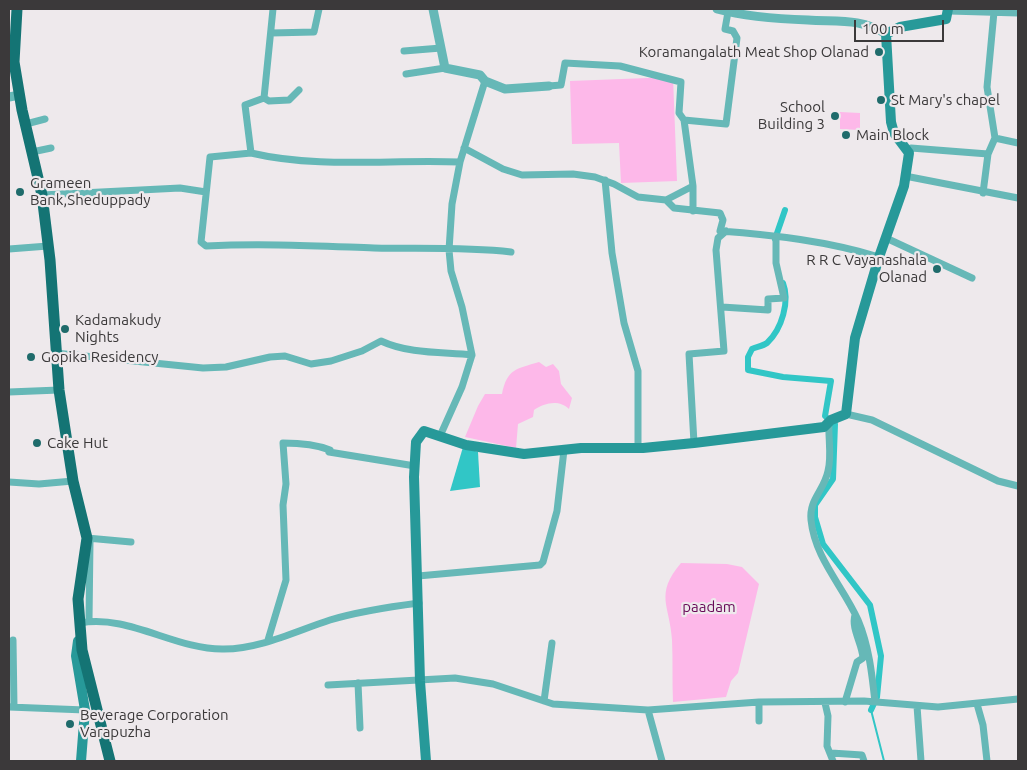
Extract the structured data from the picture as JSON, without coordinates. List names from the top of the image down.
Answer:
{
  "parks": ["paadam"],
  "places": [
    "Koramangalath Meat Shop Olanad",
    "St Mary's chapel",
    "School Building 3",
    "Main Block",
    "Grameen Bank,Sheduppady",
    "R R C Vayanashala Olanad",
    "Kadamakudy Nights",
    "Gopika Residency",
    "Cake Hut",
    "Beverage Corporation Varapuzha"
  ],
  "scale_bar": "100 m"
}
